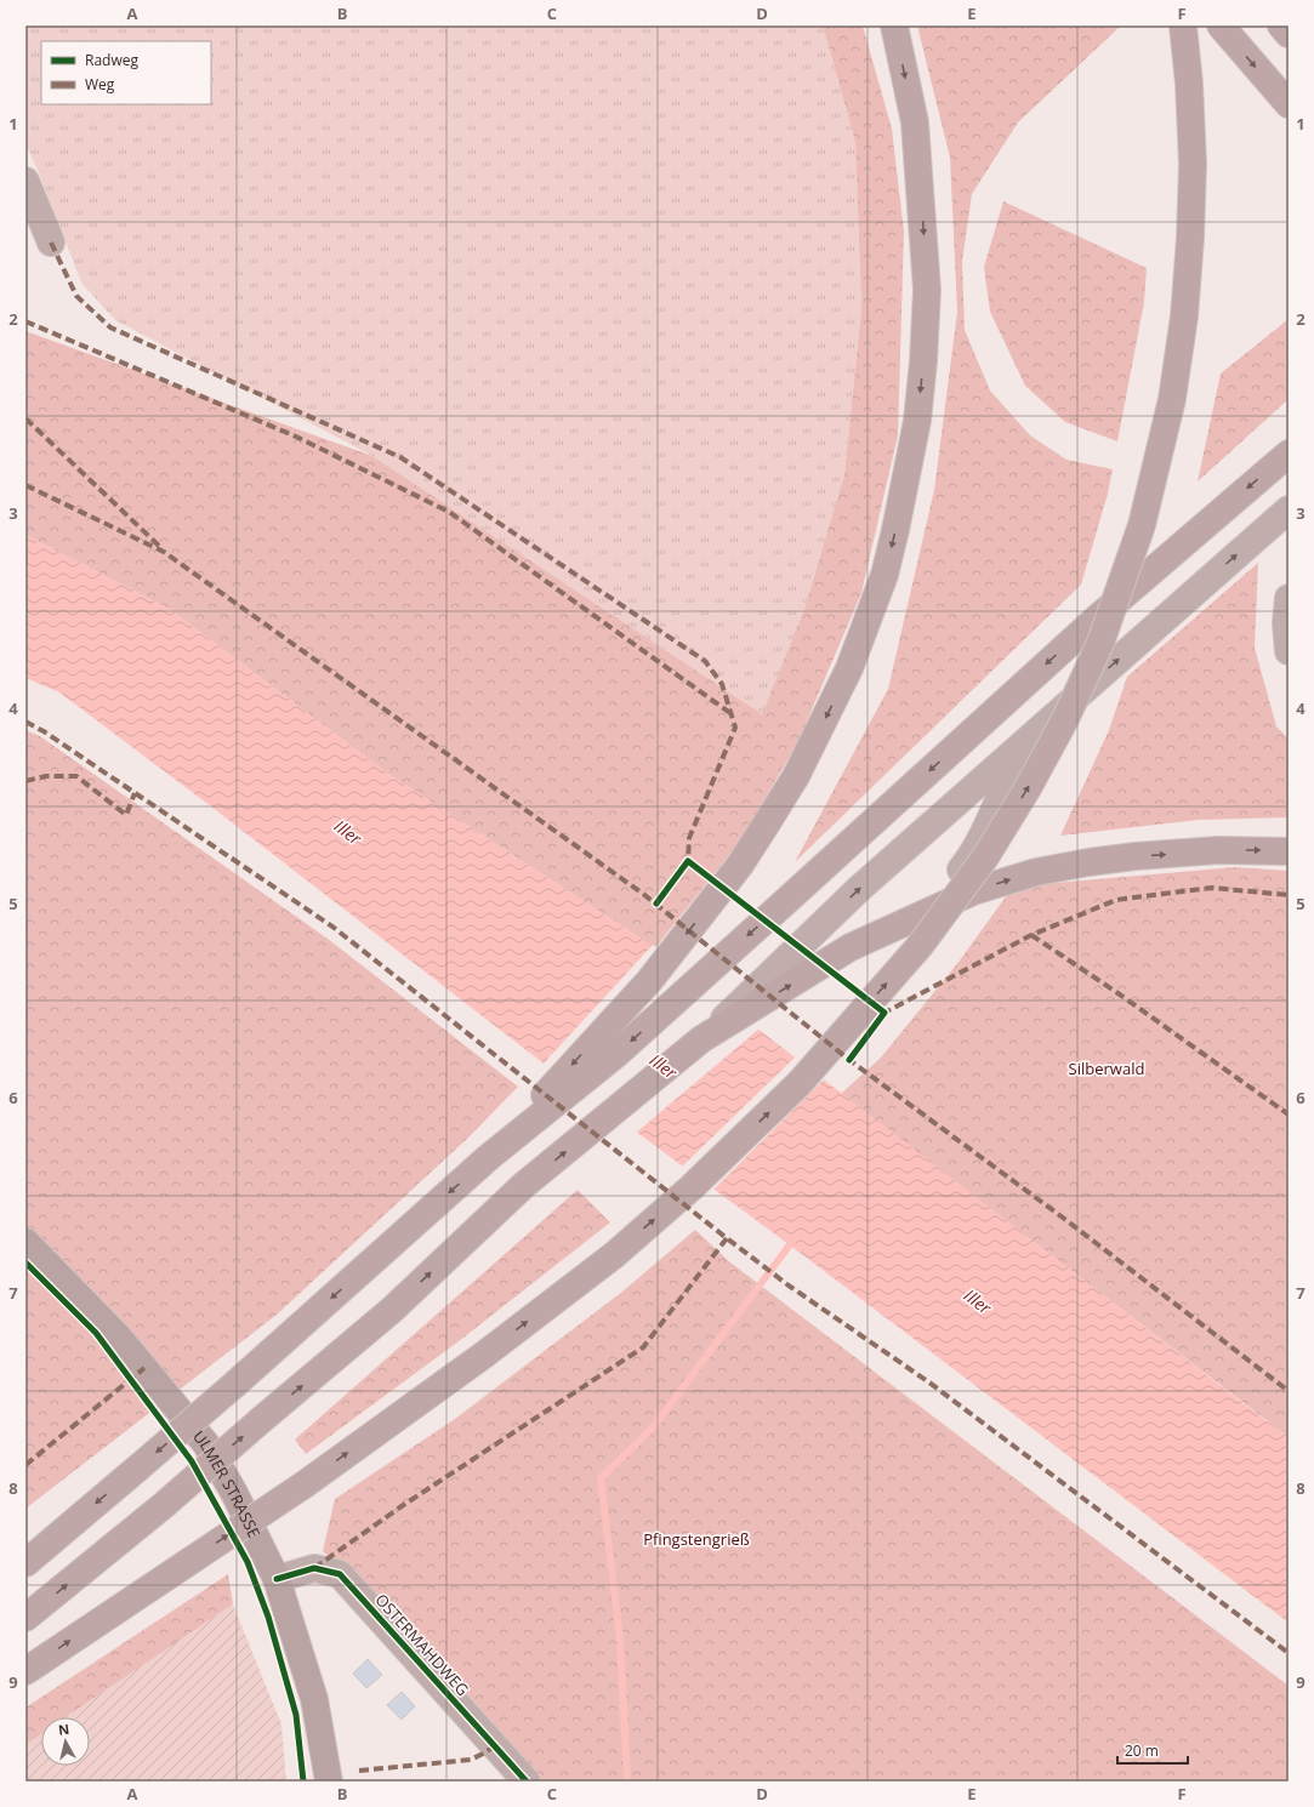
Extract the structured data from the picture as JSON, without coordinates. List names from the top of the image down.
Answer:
{
  "streets": {
    "main road": ["ULMER STRASSE"],
    "street": ["OSTERMAHDWEG"]
  },
  "crossings": [
    ["ULMER STRASSE", "OSTERMAHDWEG"]
  ],
  "water": ["Iller"],
  "parks": ["Silberwald", "Pfingstengrieß"],
  "legend": ["Radweg", "Weg"],
  "scale_bar": "20 m",
  "north": "top",
  "grid": {
    "columns": [
      "A",
      "B",
      "C",
      "D",
      "E",
      "F"
    ],
    "rows": [
      "1",
      "2",
      "3",
      "4",
      "5",
      "6",
      "7",
      "8",
      "9"
    ]
  }
}
